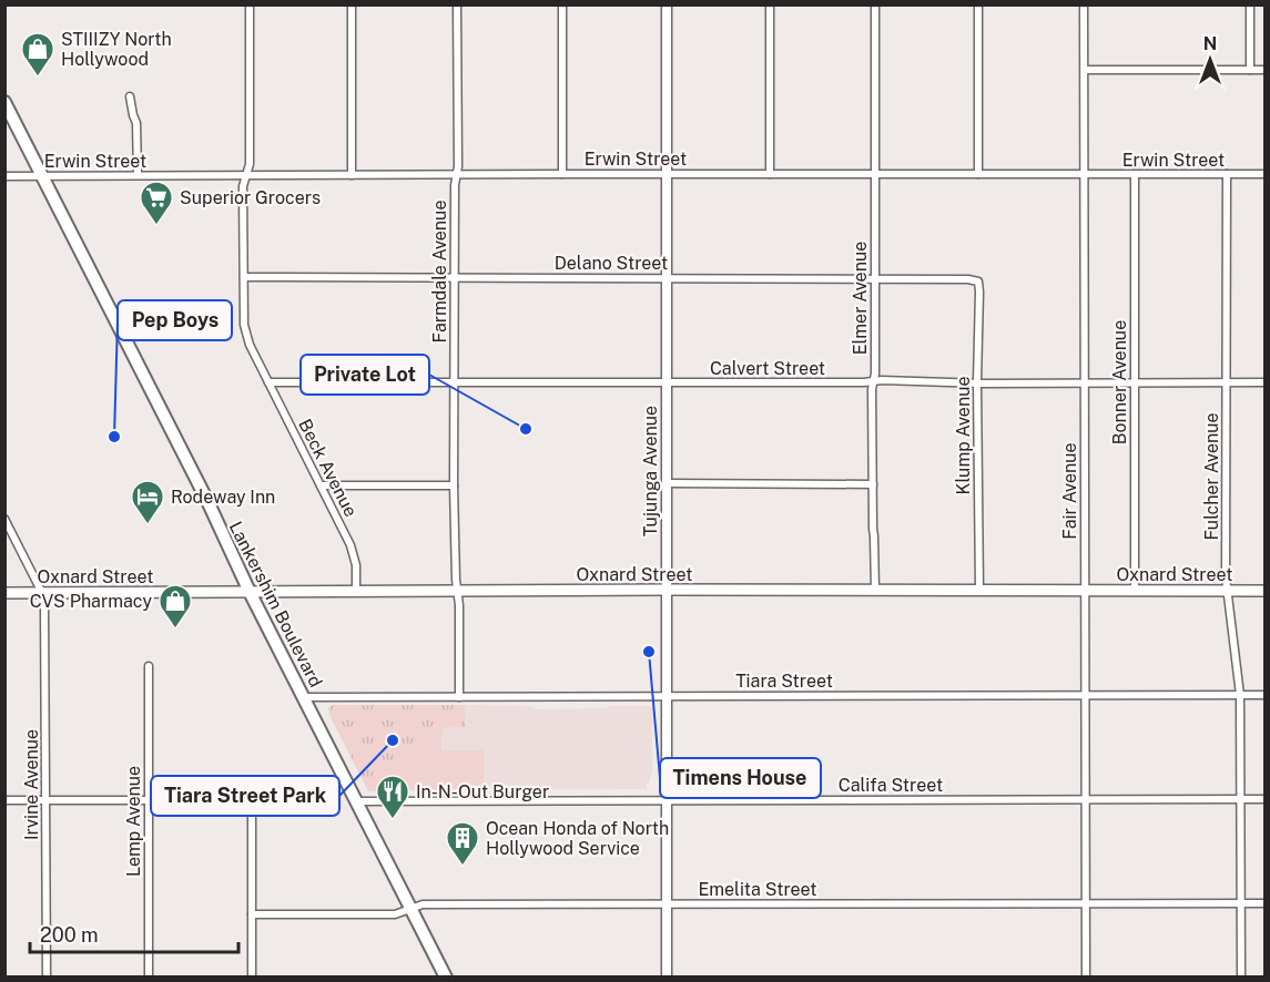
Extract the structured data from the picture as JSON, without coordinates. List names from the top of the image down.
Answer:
{
  "streets": {
    "main road": ["Oxnard Street", "Lankershim Boulevard"],
    "street": [
      "Erwin Street",
      "Delano Street",
      "Farmdale Avenue",
      "Elmer Avenue",
      "Calvert Street",
      "Bonner Avenue",
      "Klump Avenue",
      "Beck Avenue",
      "Tujunga Avenue",
      "Fulcher Avenue",
      "Fair Avenue",
      "Tiara Street",
      "Irvine Avenue",
      "Califa Street",
      "Lemp Avenue",
      "Emelita Street"
    ]
  },
  "crossings": [
    ["Erwin Street", "Farmdale Avenue"],
    ["Erwin Street", "Elmer Avenue"],
    ["Erwin Street", "Bonner Avenue"],
    ["Erwin Street", "Beck Avenue"],
    ["Erwin Street", "Tujunga Avenue"],
    ["Erwin Street", "Fulcher Avenue"],
    ["Erwin Street", "Fair Avenue"],
    ["Erwin Street", "Lankershim Boulevard"],
    ["Delano Street", "Farmdale Avenue"],
    ["Delano Street", "Elmer Avenue"],
    ["Delano Street", "Klump Avenue"],
    ["Delano Street", "Beck Avenue"],
    ["Delano Street", "Tujunga Avenue"],
    ["Farmdale Avenue", "Calvert Street"],
    ["Farmdale Avenue", "Oxnard Street"],
    ["Farmdale Avenue", "Tiara Street"],
    ["Elmer Avenue", "Calvert Street"],
    ["Elmer Avenue", "Oxnard Street"],
    ["Calvert Street", "Bonner Avenue"],
    ["Calvert Street", "Klump Avenue"],
    ["Calvert Street", "Beck Avenue"],
    ["Calvert Street", "Tujunga Avenue"],
    ["Calvert Street", "Fulcher Avenue"],
    ["Calvert Street", "Fair Avenue"],
    ["Bonner Avenue", "Oxnard Street"],
    ["Klump Avenue", "Oxnard Street"],
    ["Beck Avenue", "Oxnard Street"],
    ["Tujunga Avenue", "Oxnard Street"],
    ["Tujunga Avenue", "Tiara Street"],
    ["Tujunga Avenue", "Califa Street"],
    ["Tujunga Avenue", "Emelita Street"],
    ["Fulcher Avenue", "Oxnard Street"],
    ["Fulcher Avenue", "Tiara Street"],
    ["Fulcher Avenue", "Califa Street"],
    ["Fulcher Avenue", "Emelita Street"],
    ["Fair Avenue", "Oxnard Street"],
    ["Fair Avenue", "Tiara Street"],
    ["Fair Avenue", "Califa Street"],
    ["Fair Avenue", "Emelita Street"],
    ["Oxnard Street", "Lankershim Boulevard"],
    ["Oxnard Street", "Irvine Avenue"],
    ["Lankershim Boulevard", "Tiara Street"],
    ["Lankershim Boulevard", "Califa Street"],
    ["Lankershim Boulevard", "Emelita Street"]
  ],
  "places": {
    "shop": ["STIIIZY North Hollywood", "CVS Pharmacy"],
    "supermarket": ["Superior Grocers"],
    "other": [
      "Private Lot",
      "Pep Boys",
      "Timens House",
      "Tiara Street Park"
    ],
    "hotel": ["Rodeway Inn"],
    "restaurant": ["In-N-Out Burger"],
    "building": ["Ocean Honda of North Hollywood Service"]
  },
  "scale_bar": "200 m",
  "north": "top"
}
